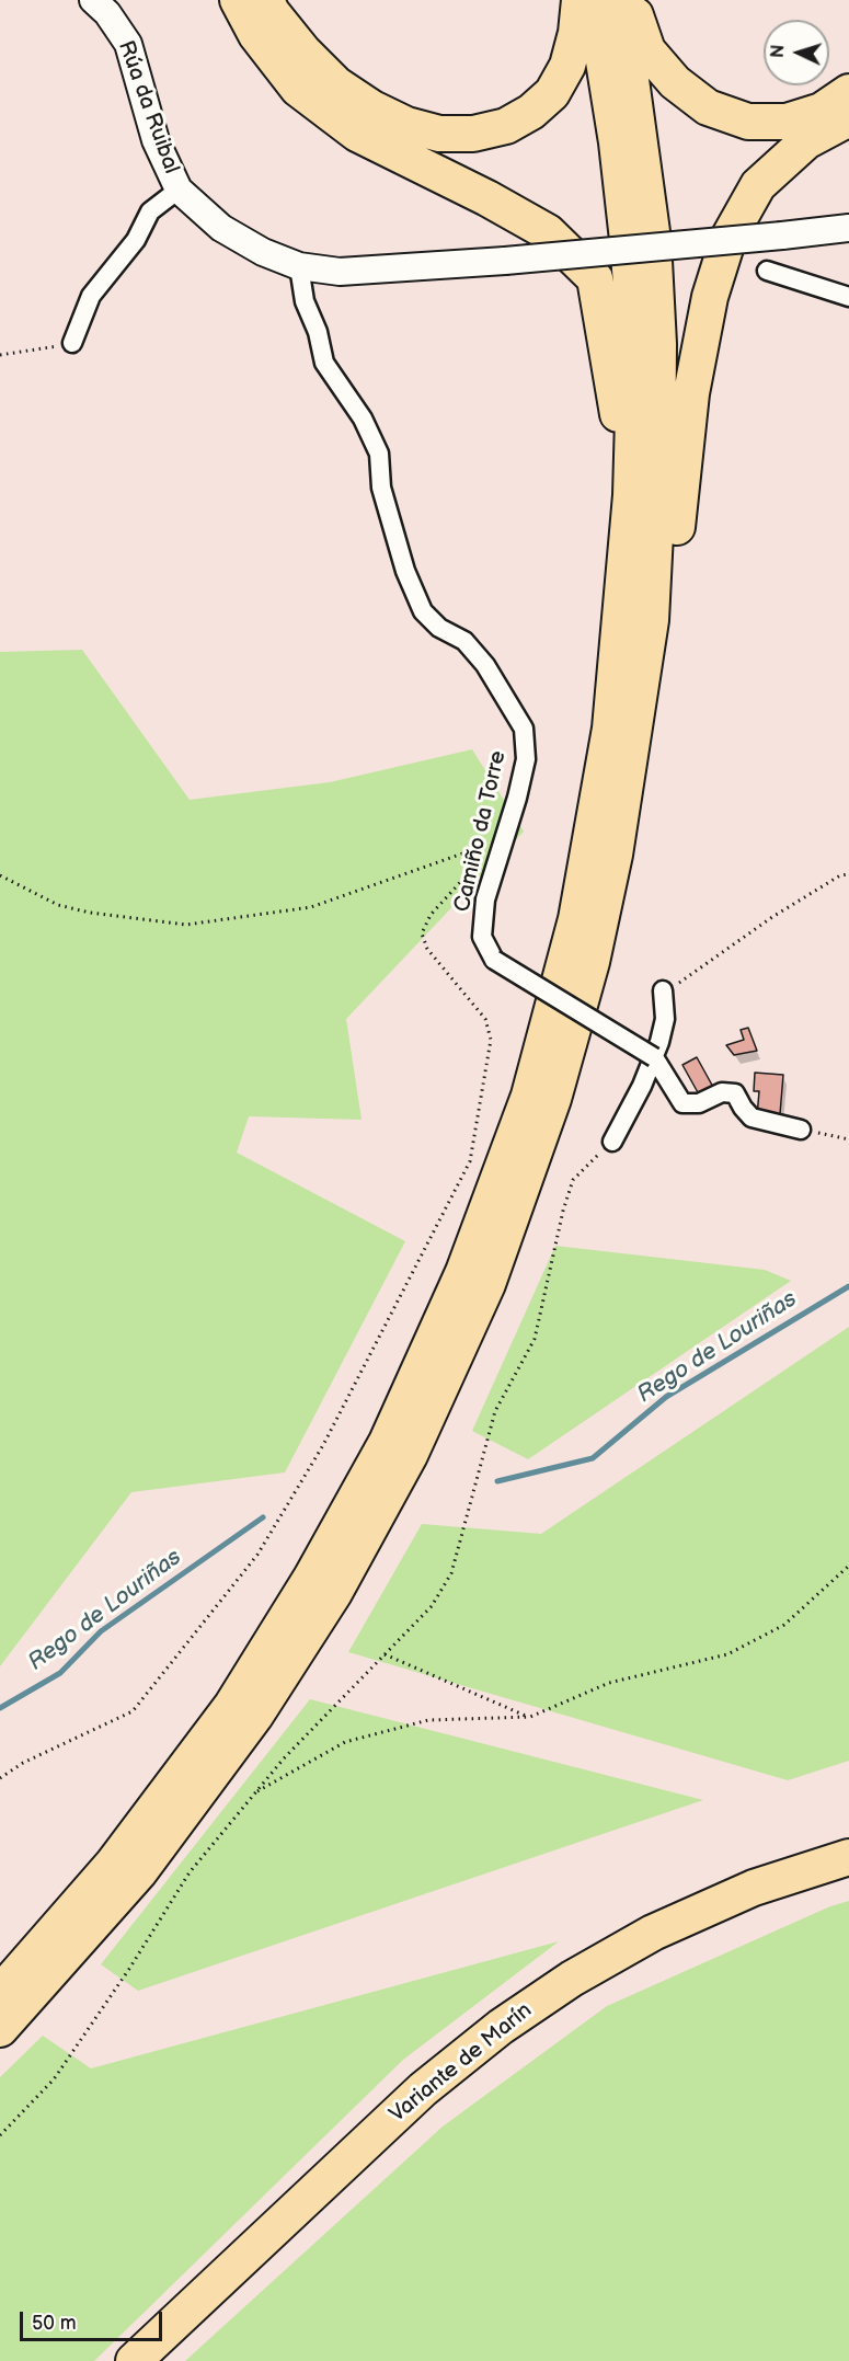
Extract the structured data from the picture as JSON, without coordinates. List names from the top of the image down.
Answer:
{
  "streets": {
    "highway": ["Variante de Marín"],
    "street": ["Rúa da Ruibal", "Camiño da Torre"]
  },
  "crossings": [
    ["Rúa da Ruibal", "Camiño da Torre"]
  ],
  "water": ["Rego de Louriñas"],
  "scale_bar": "50 m",
  "north": "left"
}
